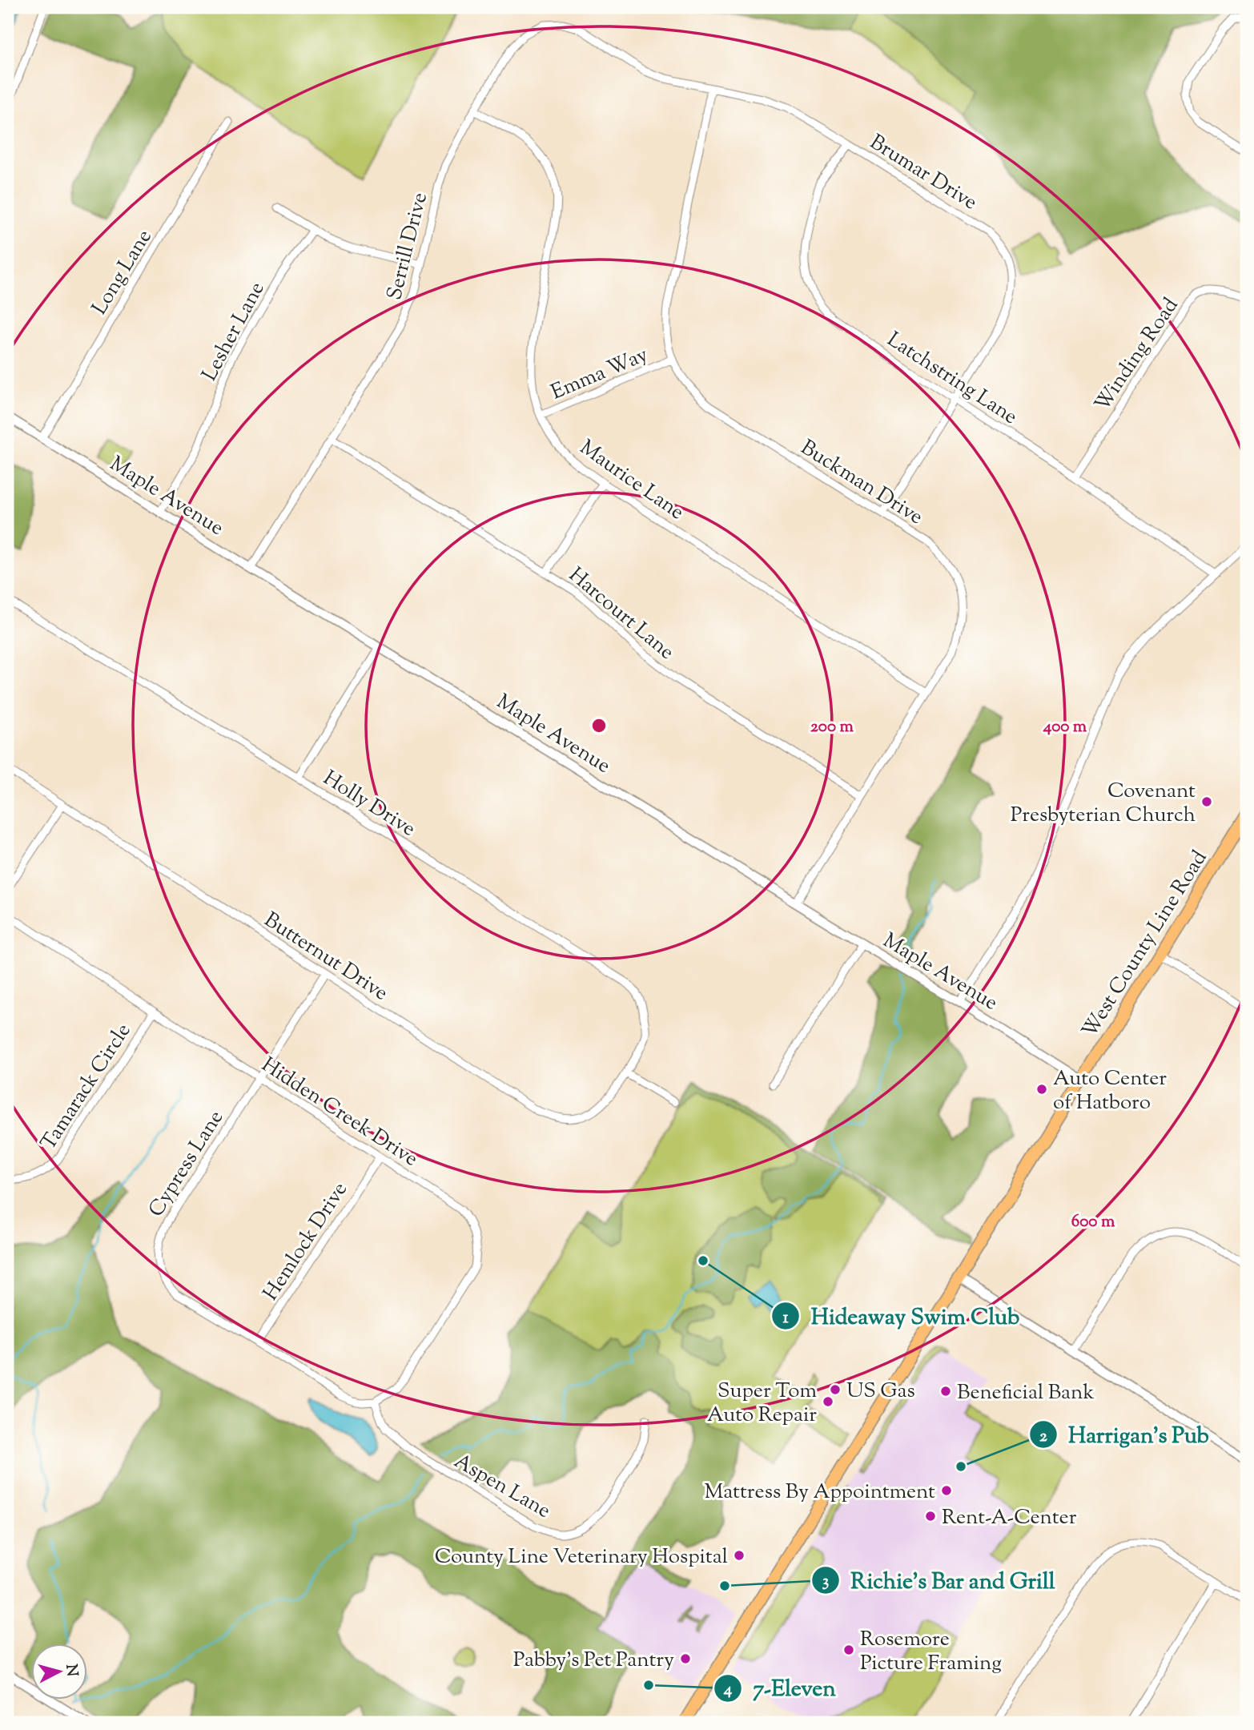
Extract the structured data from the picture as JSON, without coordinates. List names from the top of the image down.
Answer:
{
  "streets": {
    "main road": ["West County Line Road"],
    "street": [
      "Brumar Drive",
      "Serrill Drive",
      "Long Lane",
      "Lesher Lane",
      "Winding Road",
      "Emma Way",
      "Latchstring Lane",
      "Maurice Lane",
      "Buckman Drive",
      "Maple Avenue",
      "Harcourt Lane",
      "Holly Drive",
      "Butternut Drive",
      "Tamarack Circle",
      "Hidden Creek Drive",
      "Cypress Lane",
      "Hemlock Drive",
      "Aspen Lane"
    ]
  },
  "crossings": [
    ["Brumar Drive", "Serrill Drive"],
    ["Brumar Drive", "Latchstring Lane"],
    ["Brumar Drive", "Buckman Drive"],
    ["Serrill Drive", "Maurice Lane"],
    ["Serrill Drive", "Maple Avenue"],
    ["Serrill Drive", "Harcourt Lane"],
    ["Long Lane", "Maple Avenue"],
    ["Lesher Lane", "Maple Avenue"],
    ["Winding Road", "Latchstring Lane"],
    ["Emma Way", "Maurice Lane"],
    ["Emma Way", "Buckman Drive"],
    ["Maurice Lane", "Buckman Drive"],
    ["Buckman Drive", "Maple Avenue"],
    ["Buckman Drive", "Harcourt Lane"],
    ["Maple Avenue", "West County Line Road"],
    ["Holly Drive", "Butternut Drive"],
    ["Butternut Drive", "Cypress Lane"],
    ["Tamarack Circle", "Hidden Creek Drive"],
    ["Hidden Creek Drive", "Cypress Lane"],
    ["Hidden Creek Drive", "Hemlock Drive"],
    ["Hidden Creek Drive", "Aspen Lane"],
    ["Cypress Lane", "Hemlock Drive"],
    ["Cypress Lane", "Aspen Lane"]
  ],
  "places": [
    "Covenant Presbyterian Church",
    "Auto Center of Hatboro",
    "Hideaway Swim Club",
    "US Gas",
    "Beneficial Bank",
    "Super Tom Auto Repair",
    "Harrigan's Pub",
    "Mattress By Appointment",
    "Rent-A-Center",
    "County Line Veterinary Hospital",
    "Richie's Bar and Grill",
    "Rosemore Picture Framing",
    "Pabby's Pet Pantry",
    "7-Eleven"
  ],
  "north": "right",
  "rings": ["200 m", "400 m", "600 m"]
}
